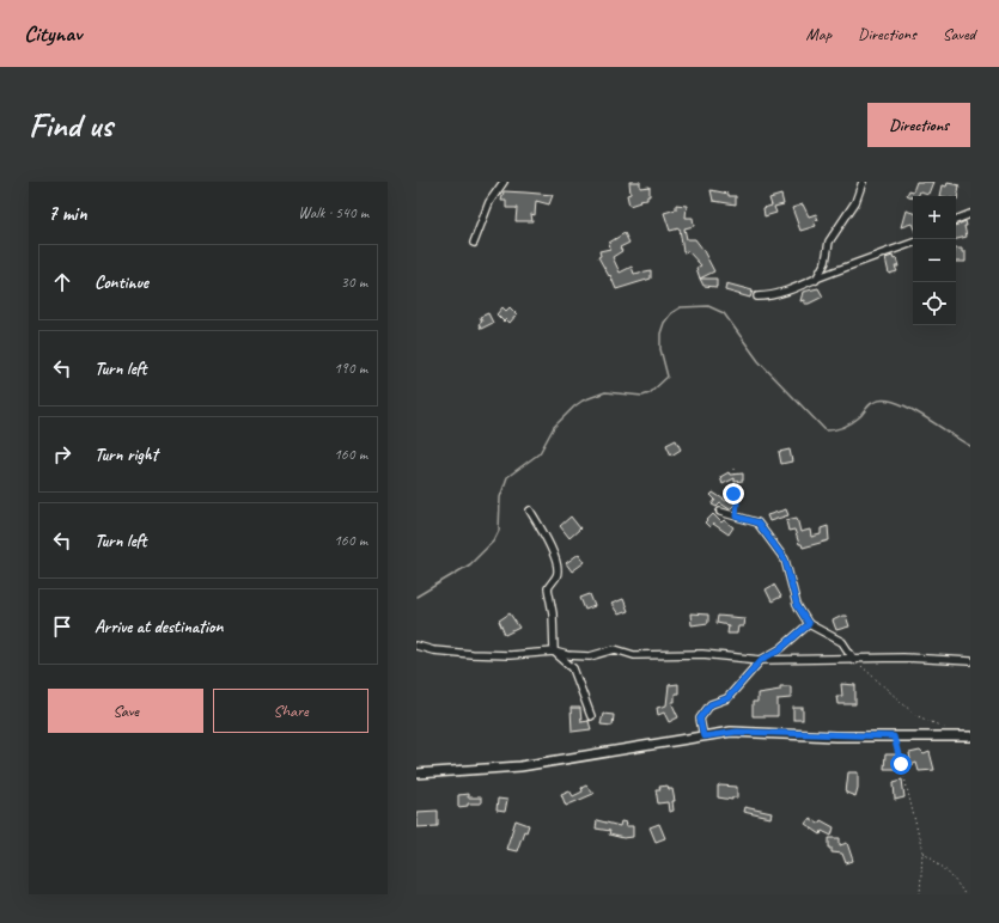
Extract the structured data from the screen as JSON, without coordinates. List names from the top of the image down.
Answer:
{
  "page": {
    "header": "Citynav",
    "nav": ["Map", "Directions", "Saved"],
    "buttons": [
      "Directions",
      ["Save", "Share"]
    ],
    "title": "Find us",
    "heading": ["7 min", "Walk · 540 m"],
    "map_buttons": ["+", "−"],
    "list": [
      ["Continue", "30 m"],
      ["Turn left", "190 m"],
      ["Turn right", "160 m"],
      ["Turn left", "160 m"],
      "Arrive at destination"
    ]
  }
}
